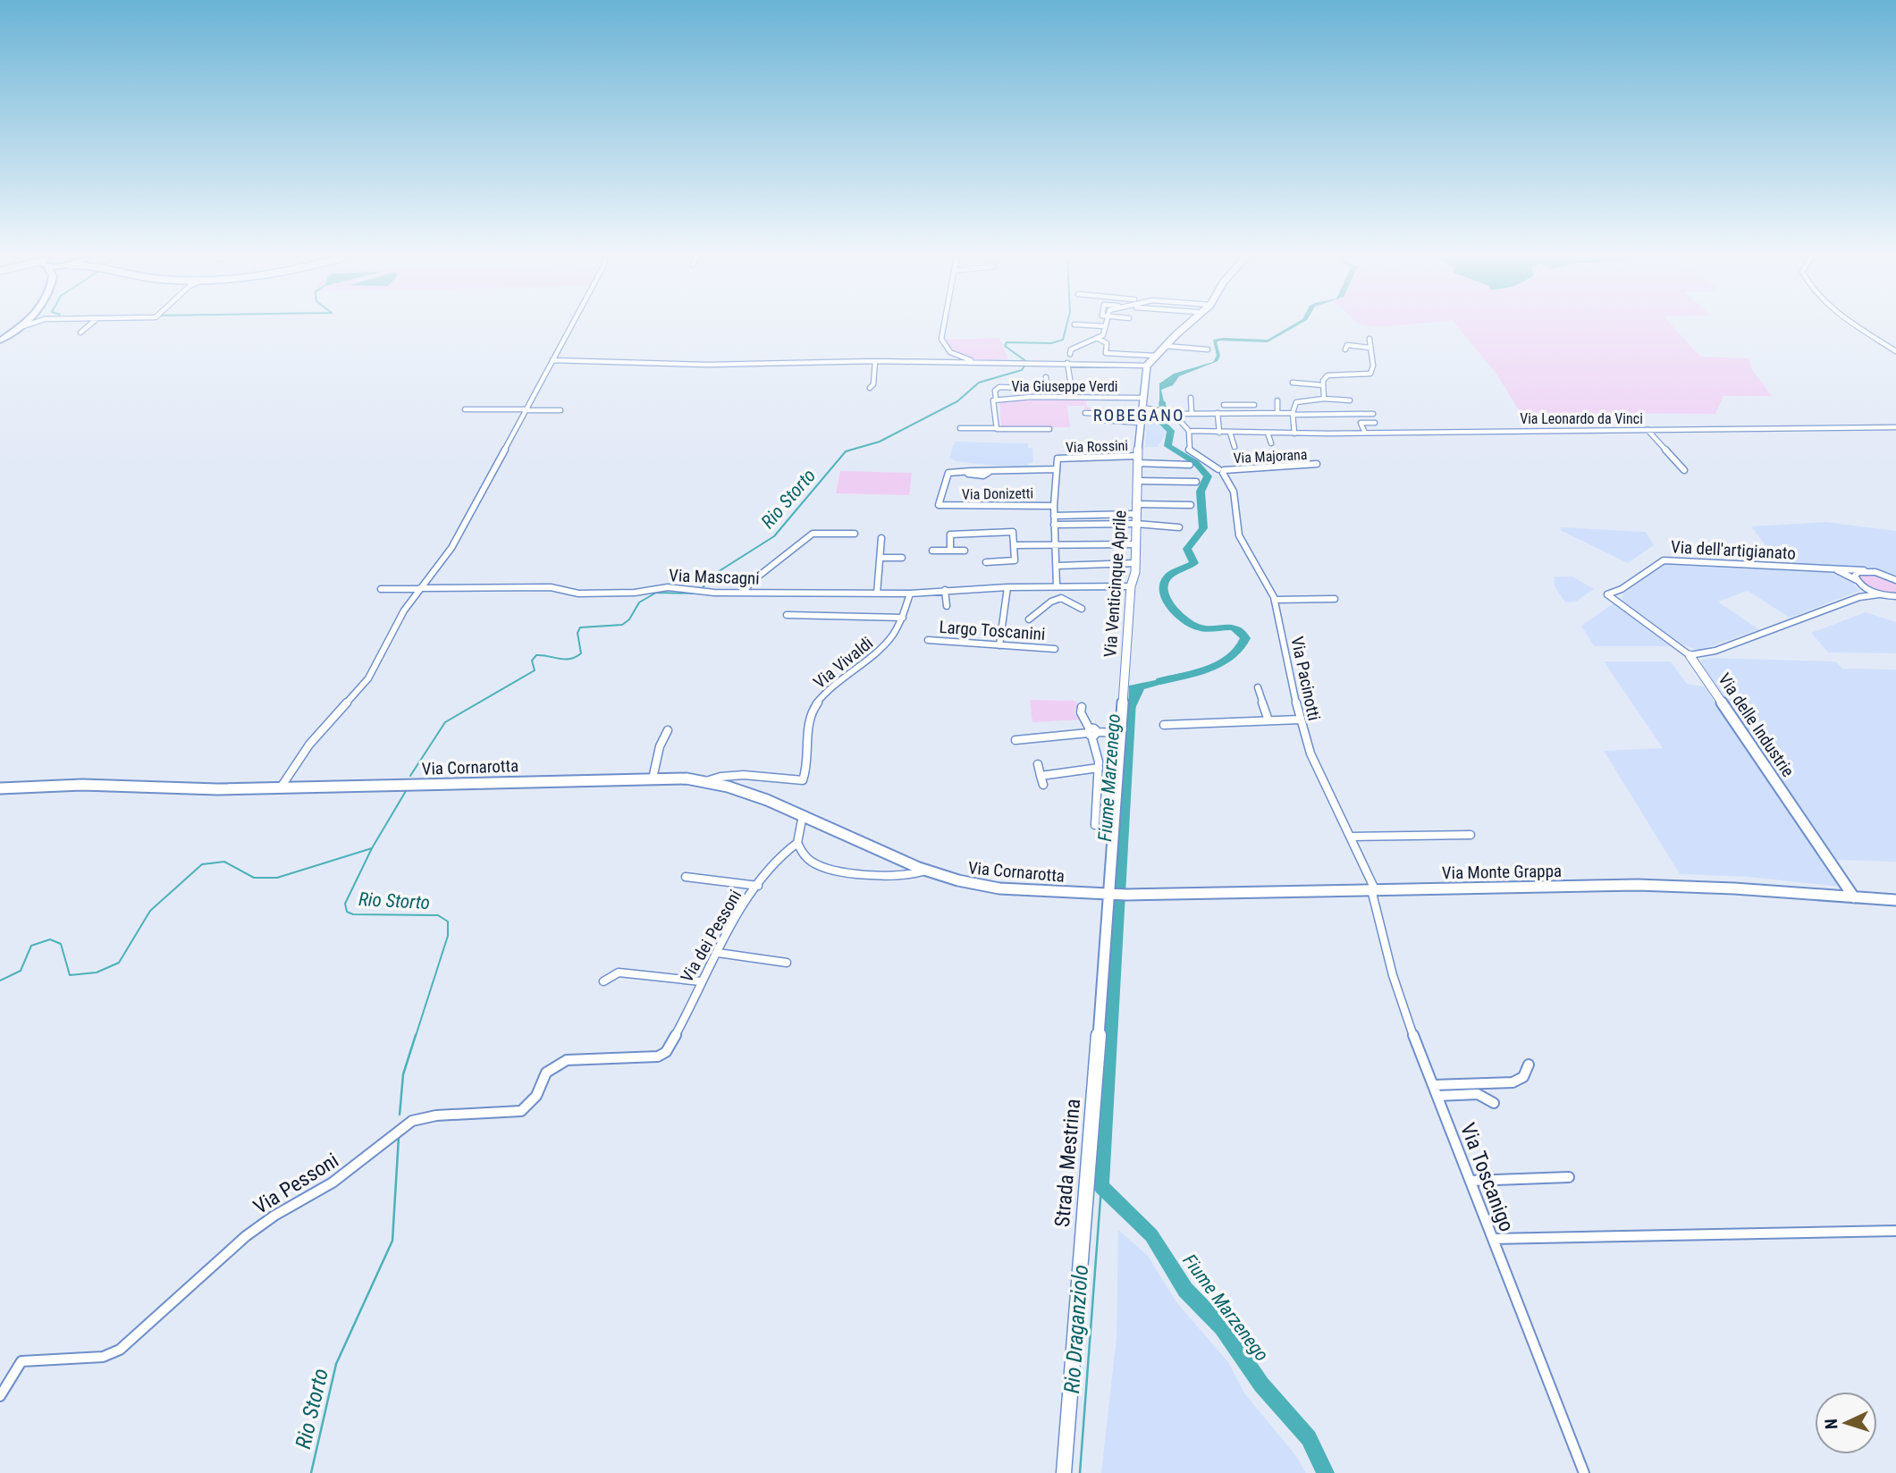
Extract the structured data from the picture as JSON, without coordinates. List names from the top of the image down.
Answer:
{
  "streets": {
    "main road": [
      "Via Venticinque Aprile",
      "Via delle Industrie",
      "Via Cornarotta",
      "Via Monte Grappa",
      "Strada Mestrina"
    ],
    "street": [
      "Via Giuseppe Verdi",
      "Via Leonardo da Vinci",
      "Via Rossini",
      "Via Majorana",
      "Via Donizetti",
      "Via dell'artigianato",
      "Via Mascagni",
      "Largo Toscanini",
      "Via Vivaldi",
      "Via Pacinotti",
      "Via dei Pessoni",
      "Via Toscanigo",
      "Via Pessoni"
    ]
  },
  "crossings": [
    ["Via Giuseppe Verdi", "Via Venticinque Aprile"],
    ["Via Rossini", "Via Donizetti"],
    ["Via Rossini", "Via Venticinque Aprile"],
    ["Via Majorana", "Via Pacinotti"],
    ["Via Donizetti", "Via Mascagni"],
    ["Via dell'artigianato", "Via delle Industrie"],
    ["Via Mascagni", "Via Venticinque Aprile"],
    ["Via Mascagni", "Via Vivaldi"],
    ["Via Venticinque Aprile", "Via Cornarotta"],
    ["Via Venticinque Aprile", "Via Monte Grappa"],
    ["Via Venticinque Aprile", "Strada Mestrina"],
    ["Via Vivaldi", "Via Cornarotta"],
    ["Via Pacinotti", "Via Monte Grappa"],
    ["Via Pacinotti", "Via Toscanigo"],
    ["Via delle Industrie", "Via Monte Grappa"],
    ["Via Cornarotta", "Via Monte Grappa"],
    ["Via Cornarotta", "Via dei Pessoni"],
    ["Via Cornarotta", "Strada Mestrina"],
    ["Via Monte Grappa", "Strada Mestrina"],
    ["Via Monte Grappa", "Via Toscanigo"],
    ["Via dei Pessoni", "Via Pessoni"]
  ],
  "districts": ["ROBEGANO"],
  "water": ["Rio Storto", "Fiume Marzenego", "Rio Draganziolo"],
  "north": "left"
}
